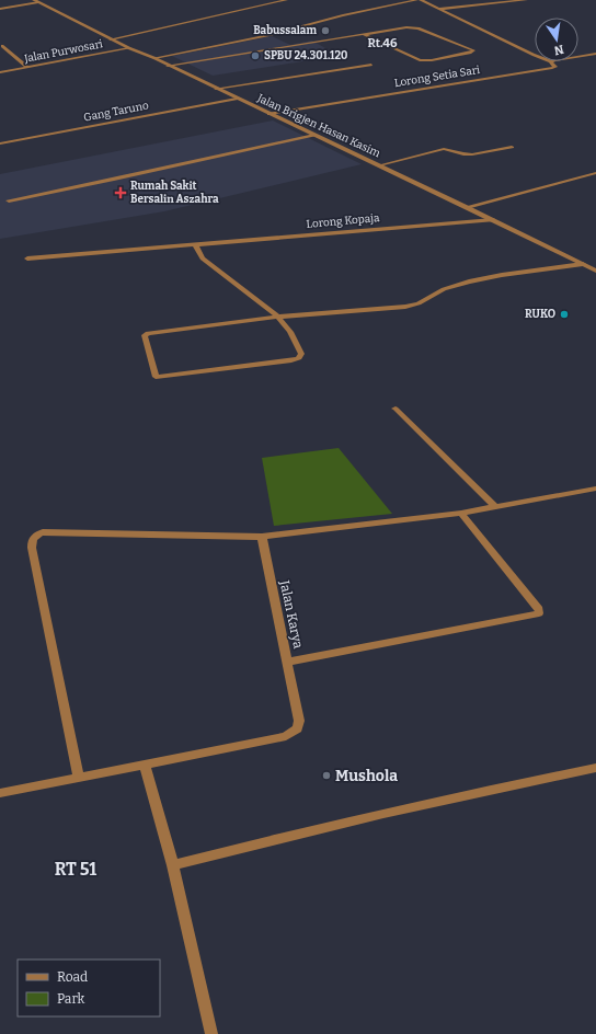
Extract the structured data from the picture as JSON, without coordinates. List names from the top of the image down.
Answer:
{
  "streets": {
    "street": [
      "Jalan Purwosari",
      "Lorong Setia Sari",
      "Gang Taruno",
      "Jalan Brigjen Hasan Kasim",
      "Lorong Kopaja",
      "Jalan Karya"
    ]
  },
  "crossings": [
    ["Jalan Purwosari", "Jalan Brigjen Hasan Kasim"],
    ["Lorong Setia Sari", "Jalan Brigjen Hasan Kasim"],
    ["Gang Taruno", "Jalan Brigjen Hasan Kasim"],
    ["Jalan Brigjen Hasan Kasim", "Lorong Kopaja"]
  ],
  "districts": ["Rt.46", "RT 51"],
  "places": {
    "other": [
      "Babussalam",
      "SPBU 24.301.120",
      "RUKO",
      "Mushola"
    ],
    "health": ["Rumah Sakit Bersalin Aszahra"]
  },
  "legend": ["Road", "Park"],
  "north": "bottom"
}
